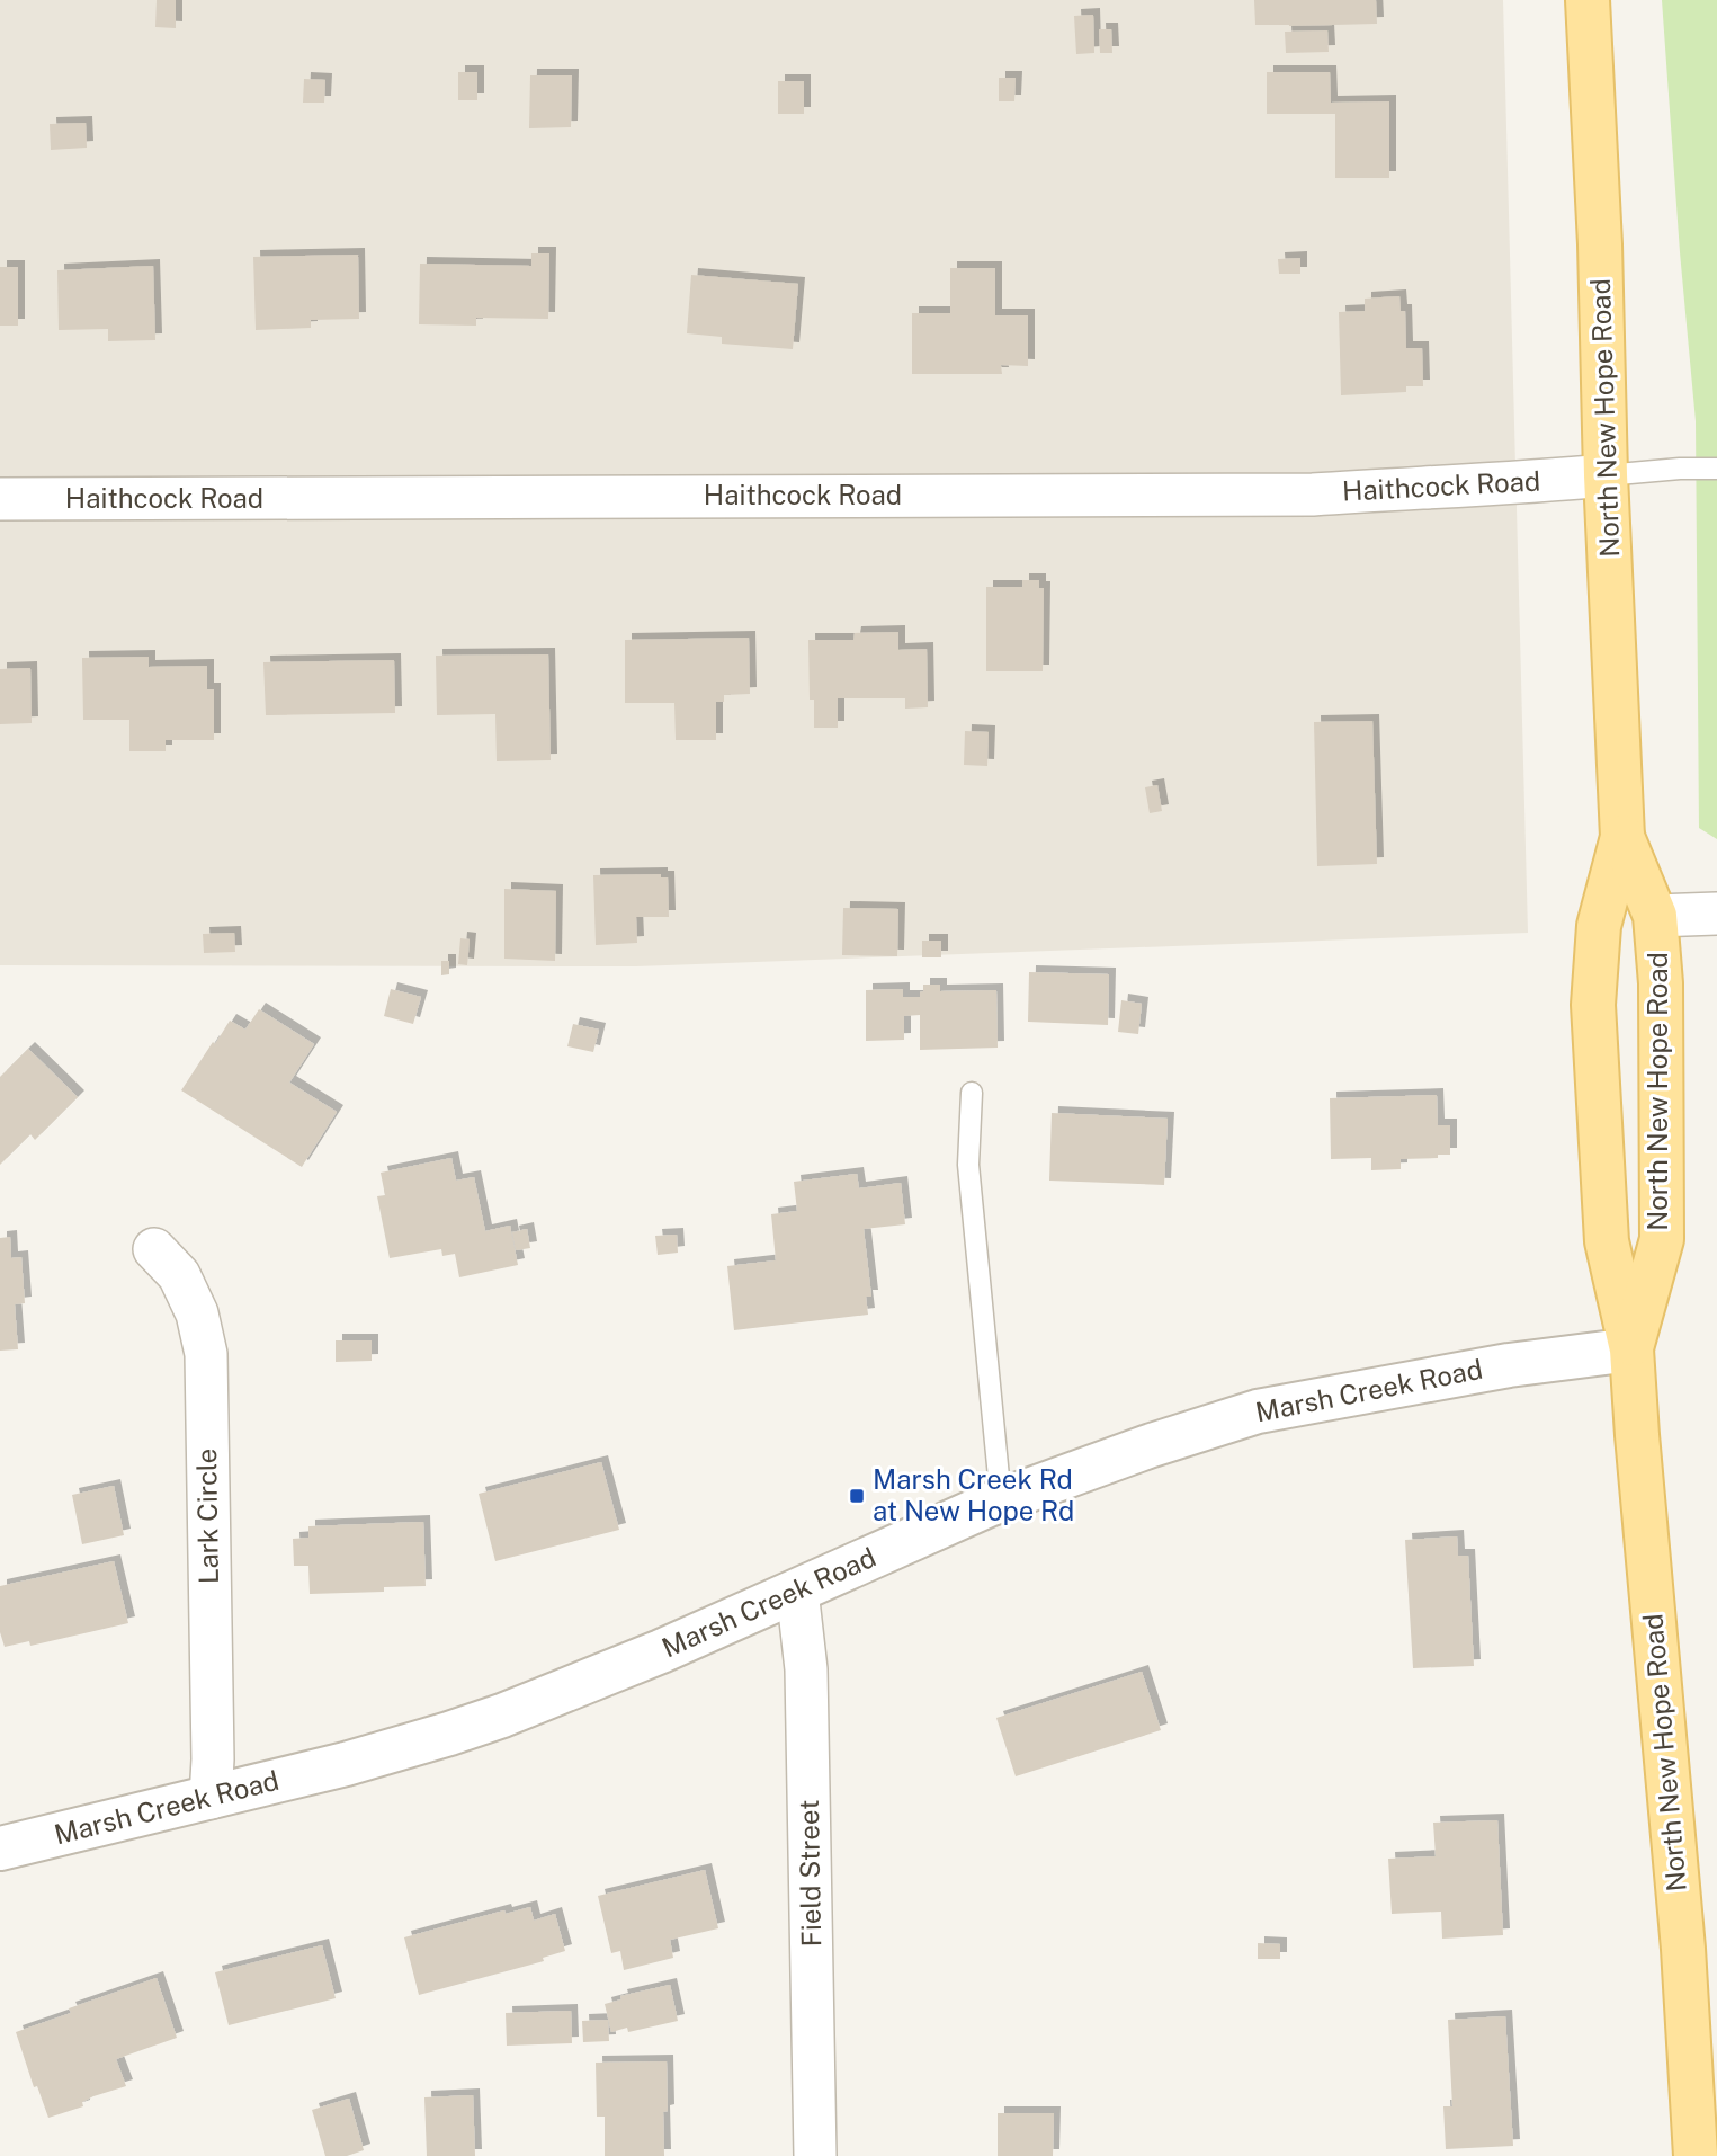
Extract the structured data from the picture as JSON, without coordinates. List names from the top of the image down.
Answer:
{
  "streets": {
    "main road": ["North New Hope Road"],
    "street": [
      "Haithcock Road",
      "Marsh Creek Road",
      "Lark Circle",
      "Field Street"
    ]
  },
  "crossings": [
    ["North New Hope Road", "Haithcock Road"],
    ["North New Hope Road", "Marsh Creek Road"],
    ["Marsh Creek Road", "Lark Circle"],
    ["Marsh Creek Road", "Field Street"]
  ],
  "places": {
    "transit": ["Marsh Creek Rd at New Hope Rd"]
  }
}
